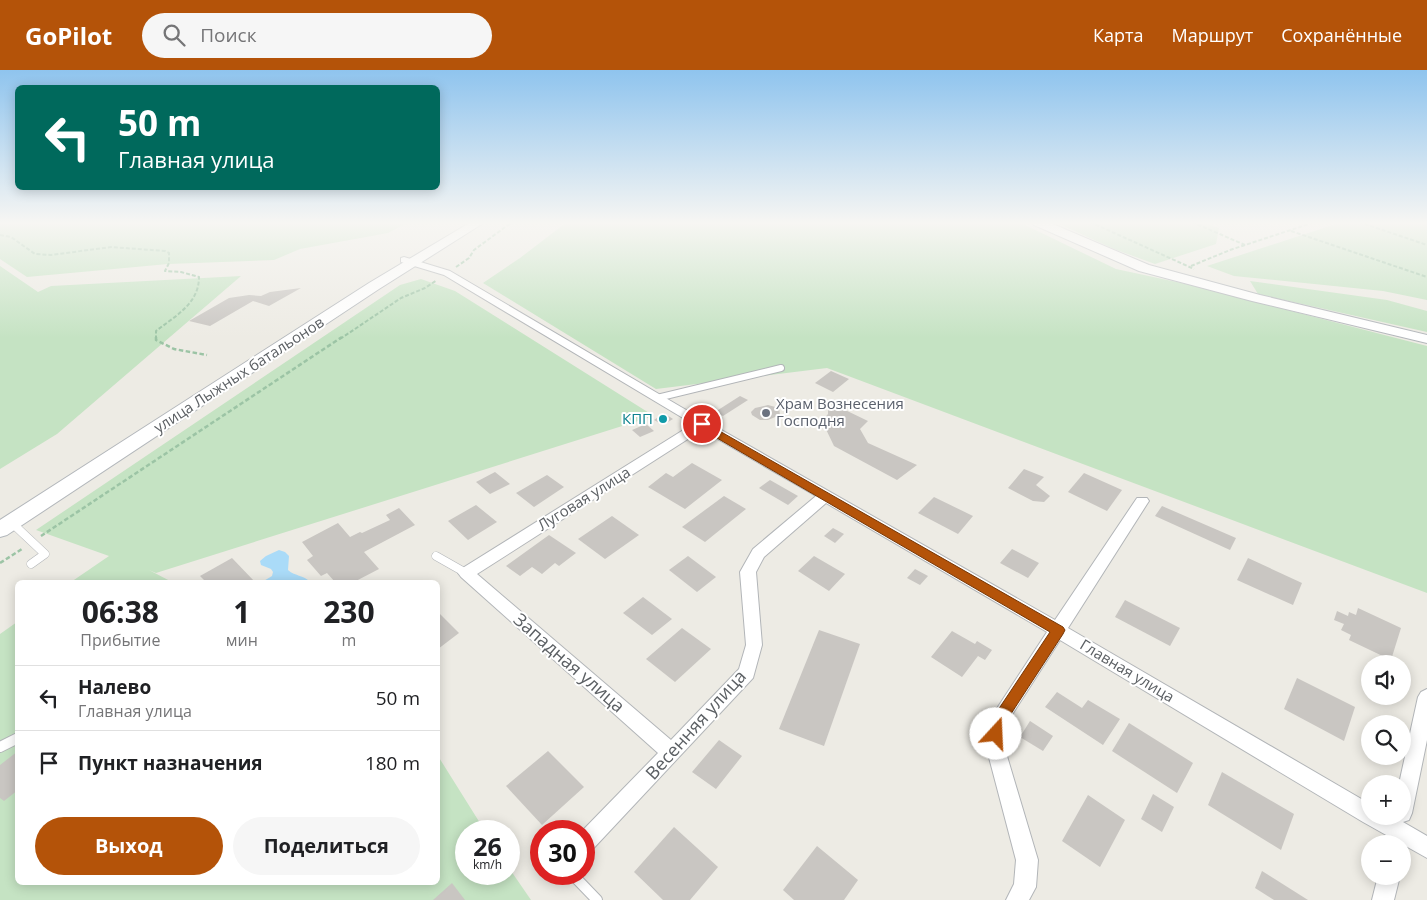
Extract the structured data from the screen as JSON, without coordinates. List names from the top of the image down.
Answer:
{
  "streets": {
    "main road": ["улица Лыжных батальонов"],
    "street": [
      "Луговая улица",
      "Западная улица",
      "Главная улица",
      "Весенняя улица"
    ]
  },
  "crossings": [
    ["улица Лыжных батальонов", "Главная улица"],
    ["Луговая улица", "Западная улица"],
    ["Луговая улица", "Главная улица"],
    ["Западная улица", "Весенняя улица"],
    ["Главная улица", "Весенняя улица"]
  ],
  "places": ["Храм Вознесения Господня", "КПП"],
  "page": {
    "header": "GoPilot",
    "search": "Поиск",
    "nav": ["Карта", "Маршрут", "Сохранённые"],
    "turn": ["50 m", "Главная улица"],
    "eta": [
      "06:38",
      "Прибытие",
      "1",
      "мин",
      "230",
      "m"
    ],
    "map_buttons": ["+", "−"],
    "list": [
      {
        "name": "Налево",
        "note": "Главная улица",
        "value": "50 m"
      },
      {
        "name": "Пункт назначения",
        "value": "180 m"
      }
    ],
    "buttons": ["Выход", "Поделиться"],
    "speed": "26 km/h",
    "limit": "30"
  }
}
